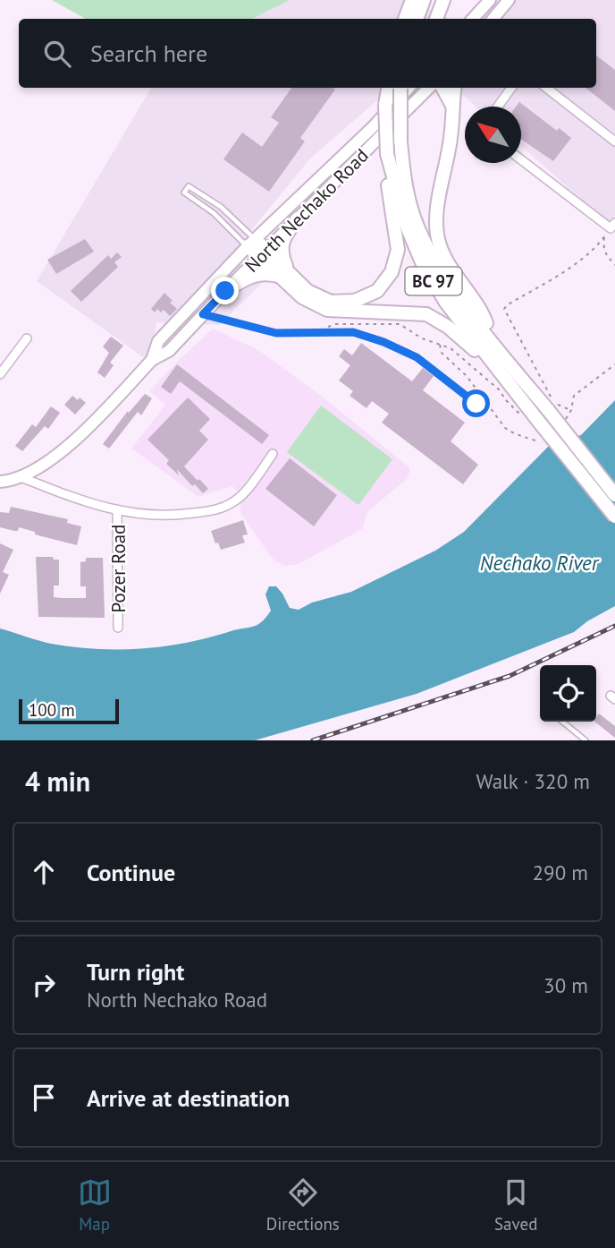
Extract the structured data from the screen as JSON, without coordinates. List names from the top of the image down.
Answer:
{
  "streets": {
    "highway": ["BC 97"],
    "main road": ["North Nechako Road"],
    "street": ["Pozer Road"]
  },
  "water": ["Nechako River"],
  "scale_bar": "100 m",
  "north": "top left",
  "page": {
    "search": "Search here",
    "scale": "100 m",
    "heading": ["4 min", "Walk · 320 m"],
    "list": [
      ["Continue", "290 m"],
      ["Turn right", "North Nechako Road", "30 m"],
      "Arrive at destination"
    ],
    "nav": ["Map", "Directions", "Saved"]
  }
}
